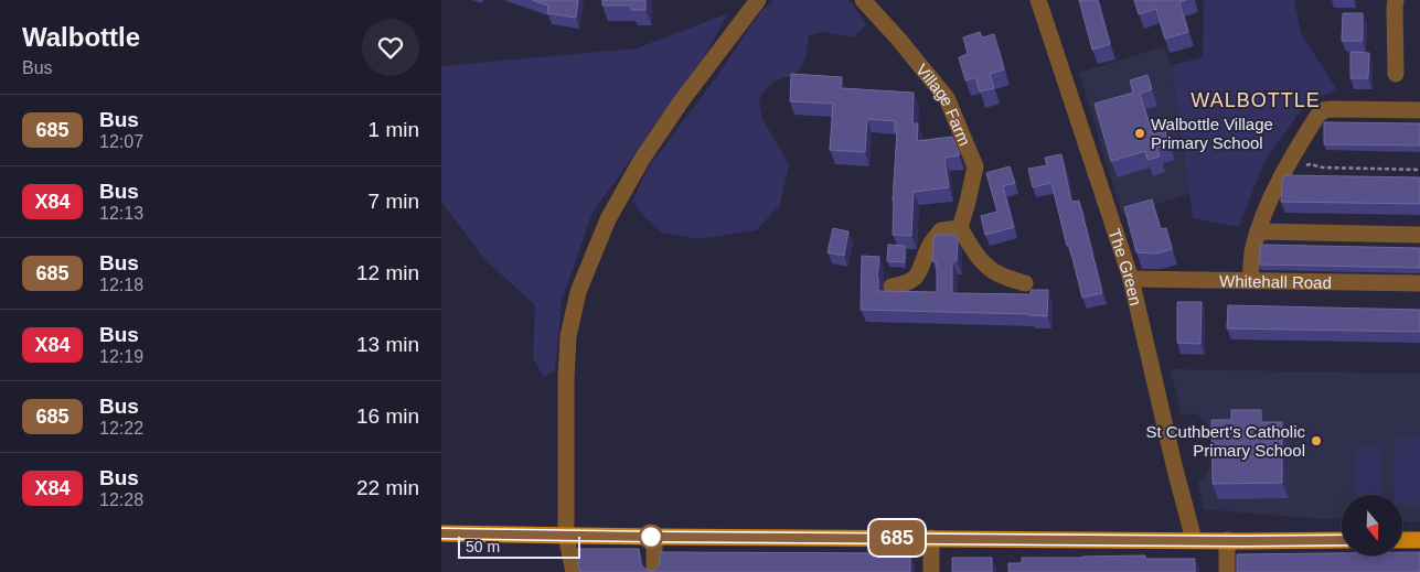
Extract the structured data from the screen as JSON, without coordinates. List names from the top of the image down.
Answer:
{
  "streets": {
    "street": ["Village Farm", "The Green", "Whitehall Road"]
  },
  "crossings": [
    ["The Green", "Whitehall Road"]
  ],
  "districts": ["WALBOTTLE"],
  "places": ["Walbottle Village Primary School", "St Cuthbert's Catholic Primary School"],
  "lines": ["bus line 685"],
  "scale_bar": "50 m",
  "north": "bottom",
  "page": {
    "heading": ["Walbottle", "Bus"],
    "on_map": "685",
    "list": [
      {
        "mark": "685",
        "name": "Bus",
        "note": "12:07",
        "value": "1 min"
      },
      {
        "mark": "X84",
        "name": "Bus",
        "note": "12:13",
        "value": "7 min"
      },
      {
        "mark": "685",
        "name": "Bus",
        "note": "12:18",
        "value": "12 min"
      },
      {
        "mark": "X84",
        "name": "Bus",
        "note": "12:19",
        "value": "13 min"
      },
      {
        "mark": "685",
        "name": "Bus",
        "note": "12:22",
        "value": "16 min"
      },
      {
        "mark": "X84",
        "name": "Bus",
        "note": "12:28",
        "value": "22 min"
      }
    ],
    "scale": "50 m"
  }
}
